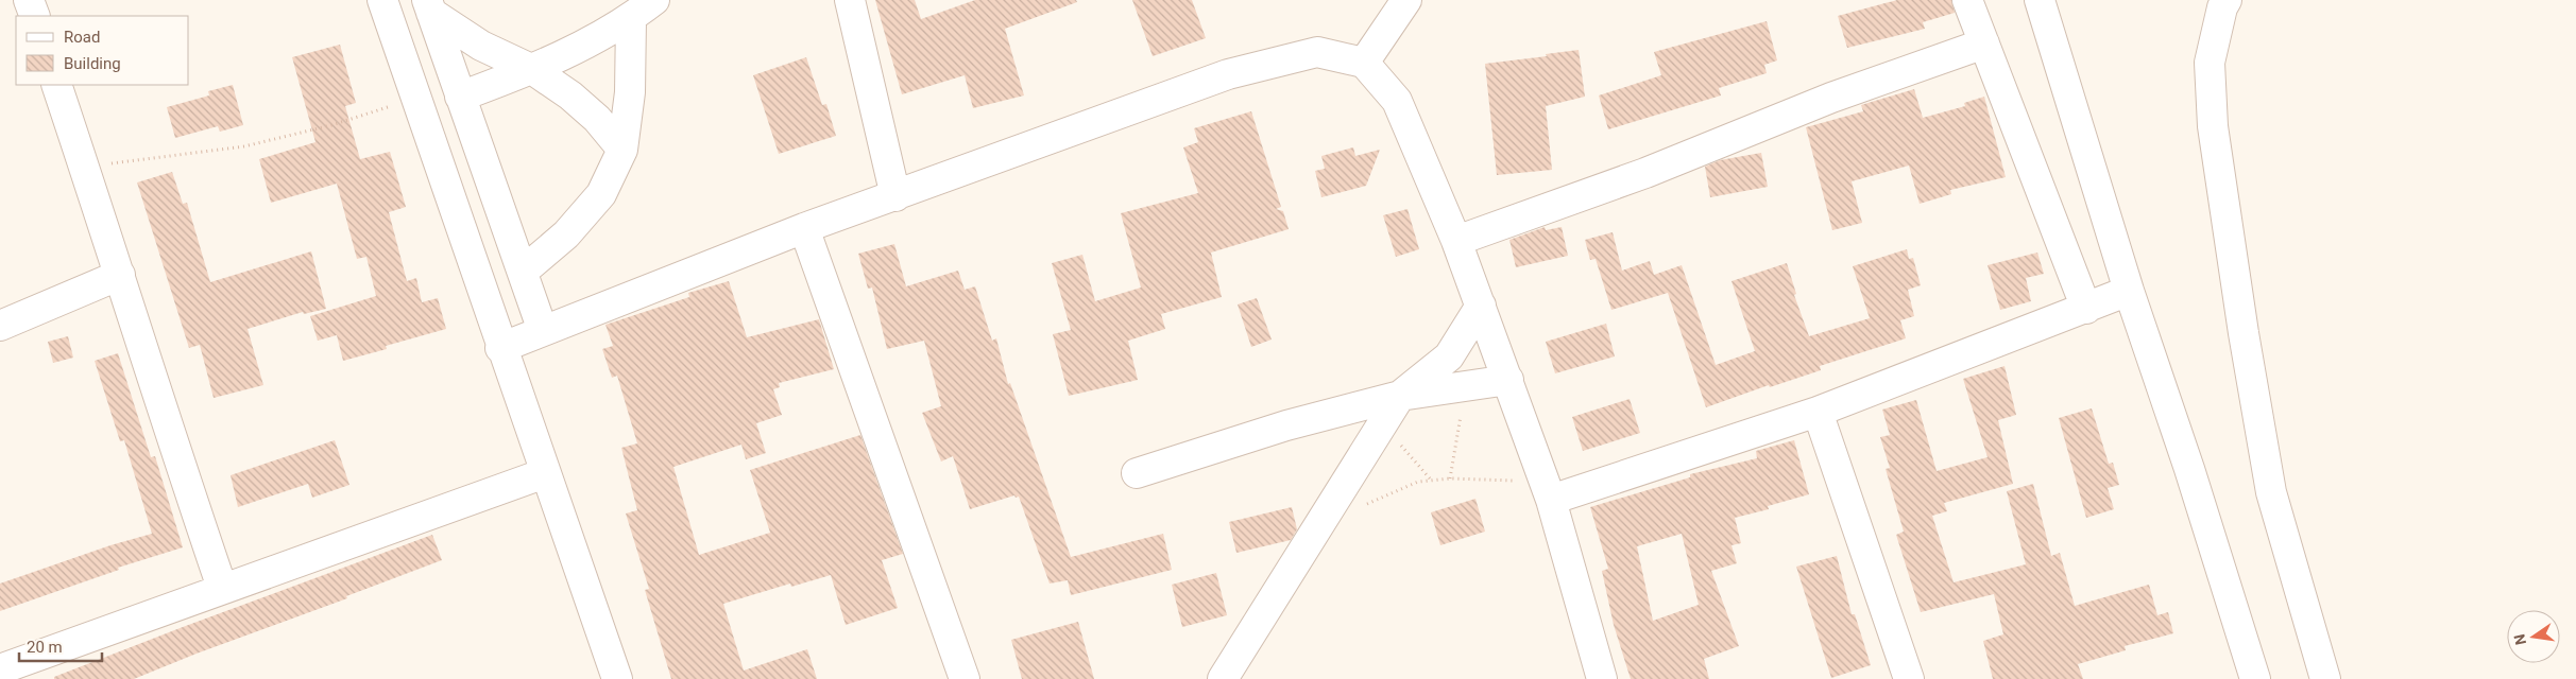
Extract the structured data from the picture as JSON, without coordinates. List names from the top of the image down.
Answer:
{
  "legend": ["Road", "Building"],
  "scale_bar": "20 m",
  "north": "left"
}
